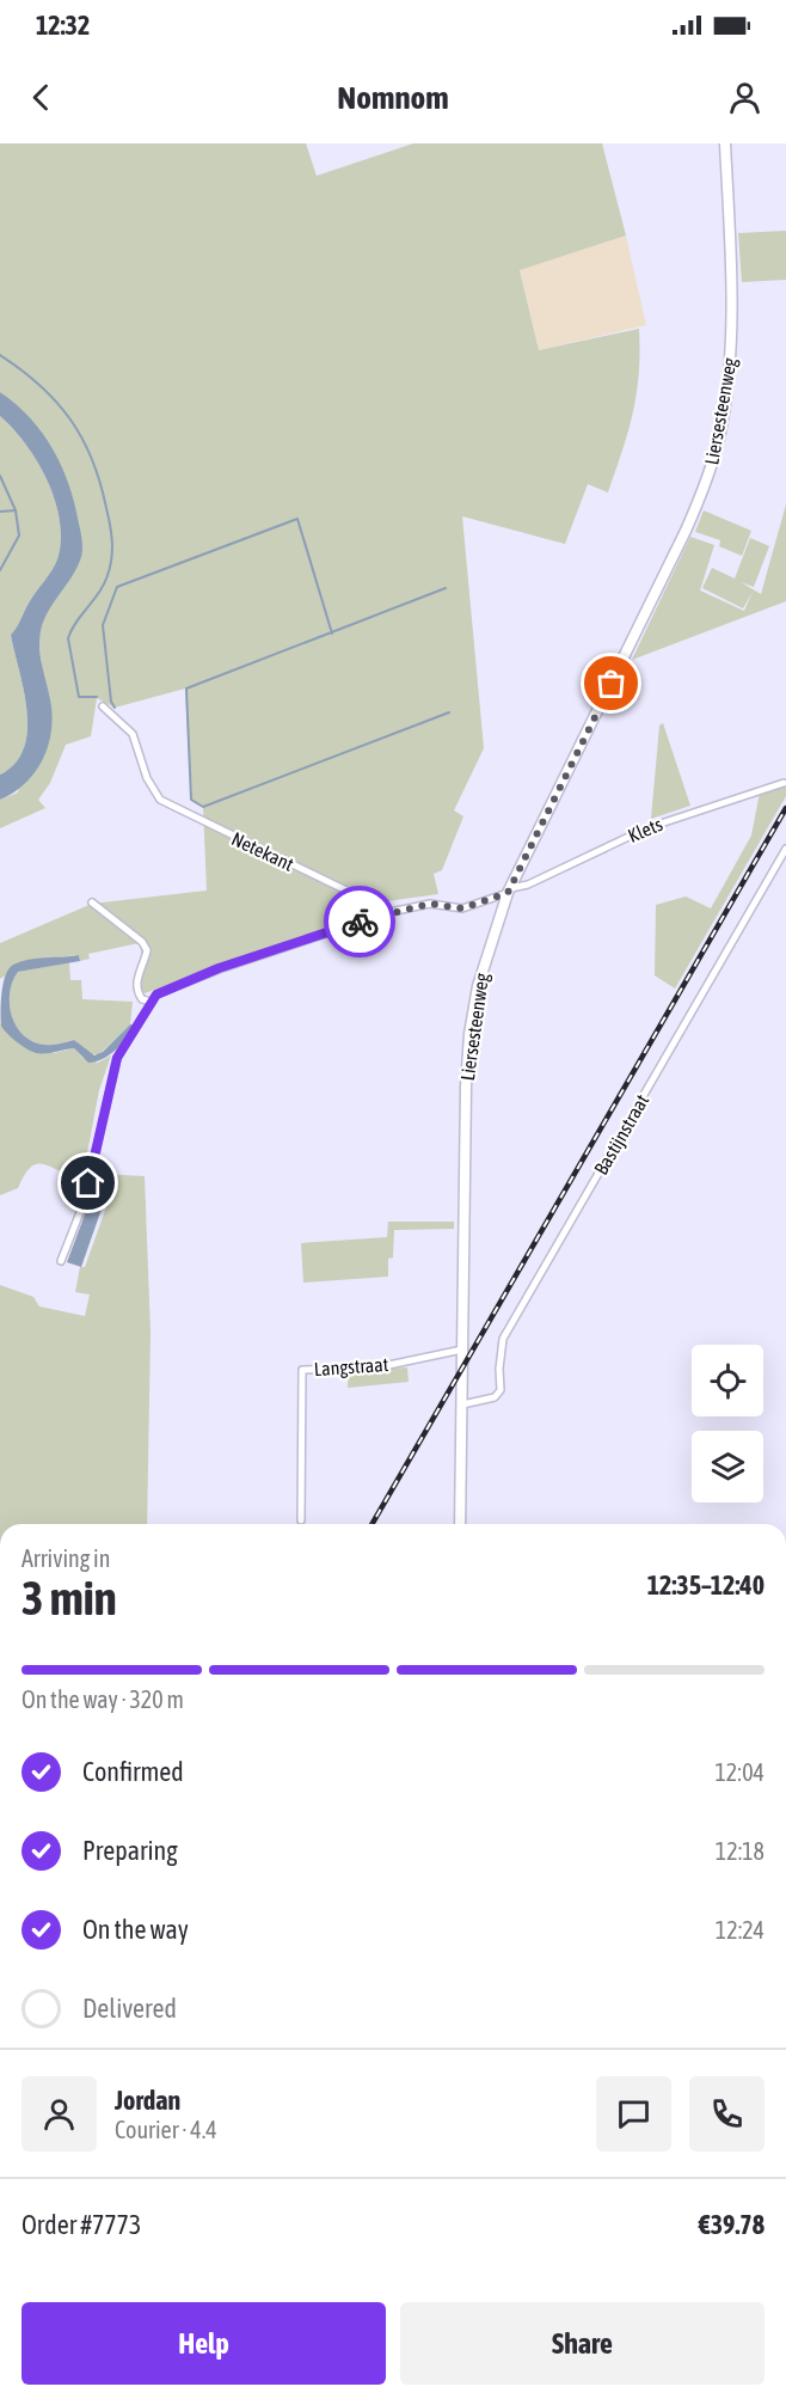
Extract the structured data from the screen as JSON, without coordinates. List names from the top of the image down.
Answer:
{
  "streets": {
    "street": [
      "Liersesteenweg",
      "Klets",
      "Netekant",
      "Bastijnstraat",
      "Langstraat"
    ]
  },
  "crossings": [
    ["Liersesteenweg", "Klets"],
    ["Liersesteenweg", "Bastijnstraat"],
    ["Liersesteenweg", "Langstraat"]
  ],
  "page": {
    "status": "12:32",
    "header": "Nomnom",
    "heading": ["3 min", "Arriving in", "12:35–12:40"],
    "panel": [
      "Jordan",
      "Courier · 4.4",
      "Order #7773",
      "€39.78"
    ],
    "bar": "On the way · 320 m",
    "list": [
      ["Confirmed", "12:04"],
      ["Preparing", "12:18"],
      ["On the way", "12:24"],
      "Delivered"
    ],
    "buttons": ["Help", "Share"]
  }
}
